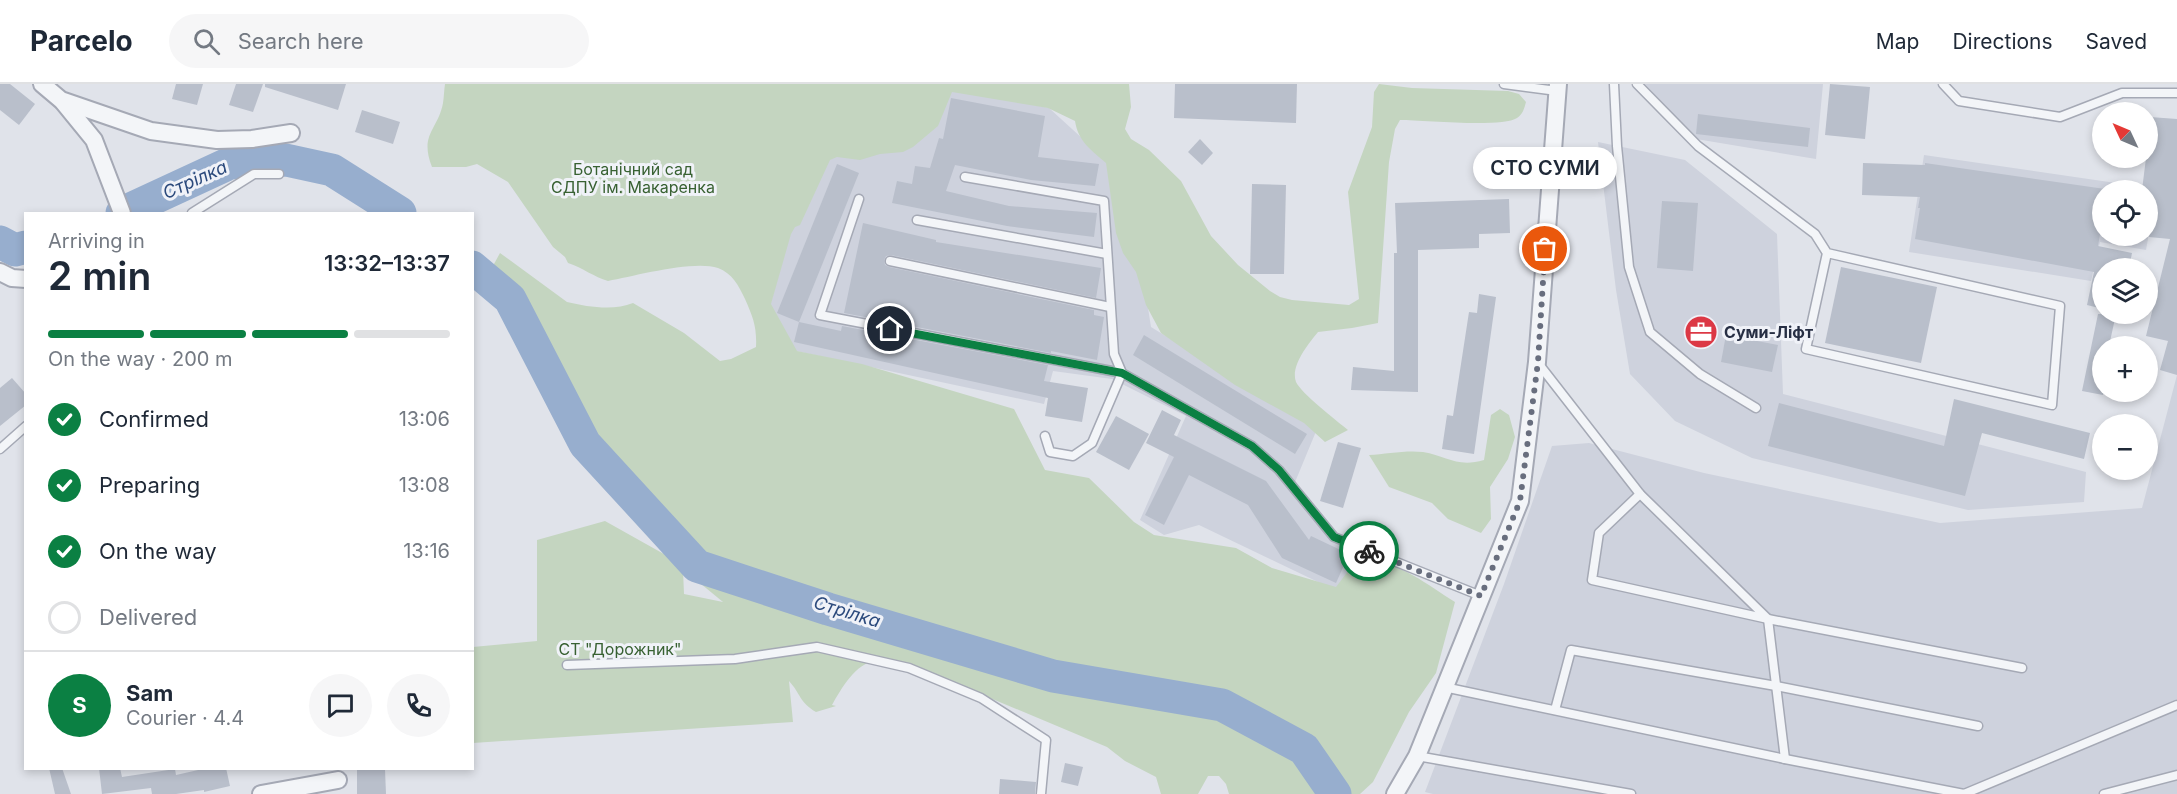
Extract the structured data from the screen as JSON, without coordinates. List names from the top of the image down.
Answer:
{
  "water": ["Стрілка"],
  "parks": ["Ботанічний сад СДПУ ім. Макаренка", "СТ \"Дорожник\""],
  "places": {
    "other": ["СТО СУМИ"],
    "office": ["Суми-Ліфт"]
  },
  "north": "top left",
  "page": {
    "header": "Parcelo",
    "search": "Search here",
    "nav": ["Map", "Directions", "Saved"],
    "map_buttons": ["+", "−"],
    "bubble": "СТО СУМИ",
    "heading": ["2 min", "Arriving in", "13:32–13:37"],
    "panel": ["Sam", "Courier · 4.4"],
    "bar": "On the way · 200 m",
    "list": [
      ["Confirmed", "13:06"],
      ["Preparing", "13:08"],
      ["On the way", "13:16"],
      "Delivered"
    ],
    "round": "S"
  }
}
